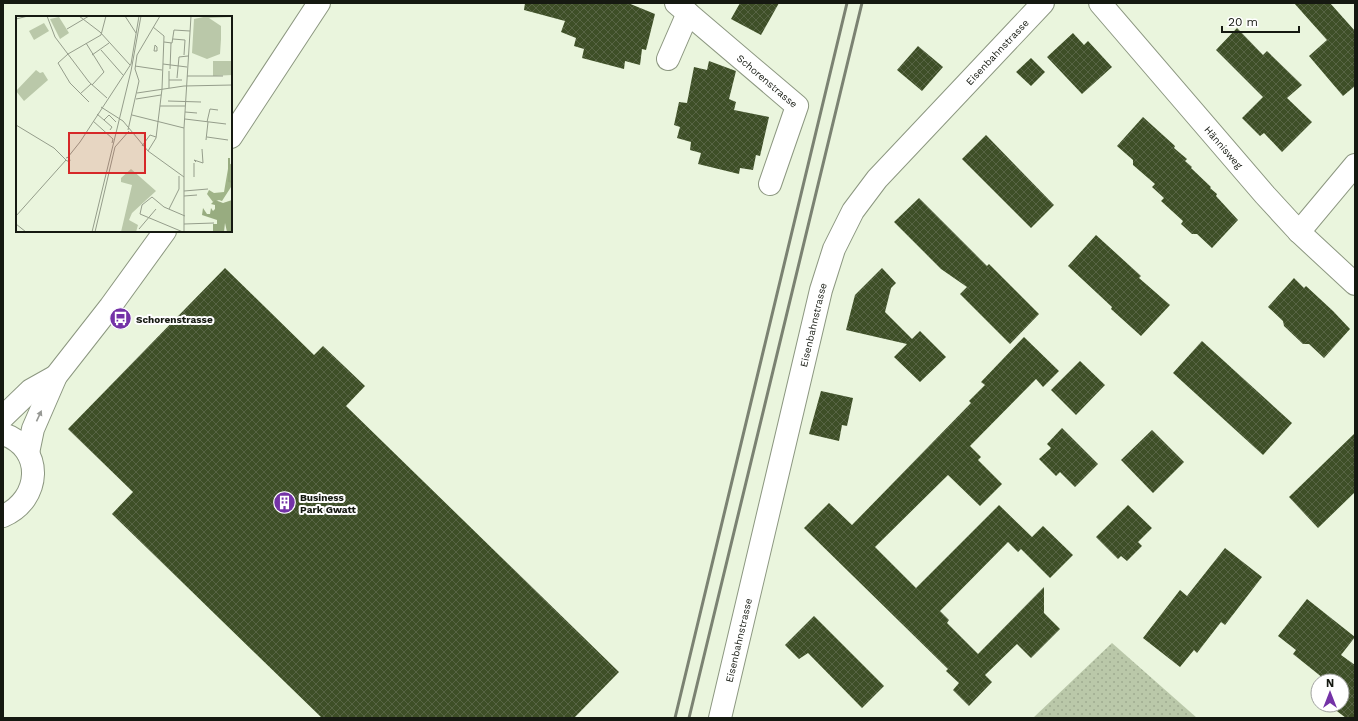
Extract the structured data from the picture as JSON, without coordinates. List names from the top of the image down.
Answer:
{
  "streets": {
    "street": ["Eisenbahnstrasse", "Schorenstrasse", "Hännisweg"]
  },
  "places": {
    "bus stop": ["Schorenstrasse"],
    "building": ["Business Park Gwatt"]
  },
  "scale_bar": "20 m",
  "north": "top"
}
